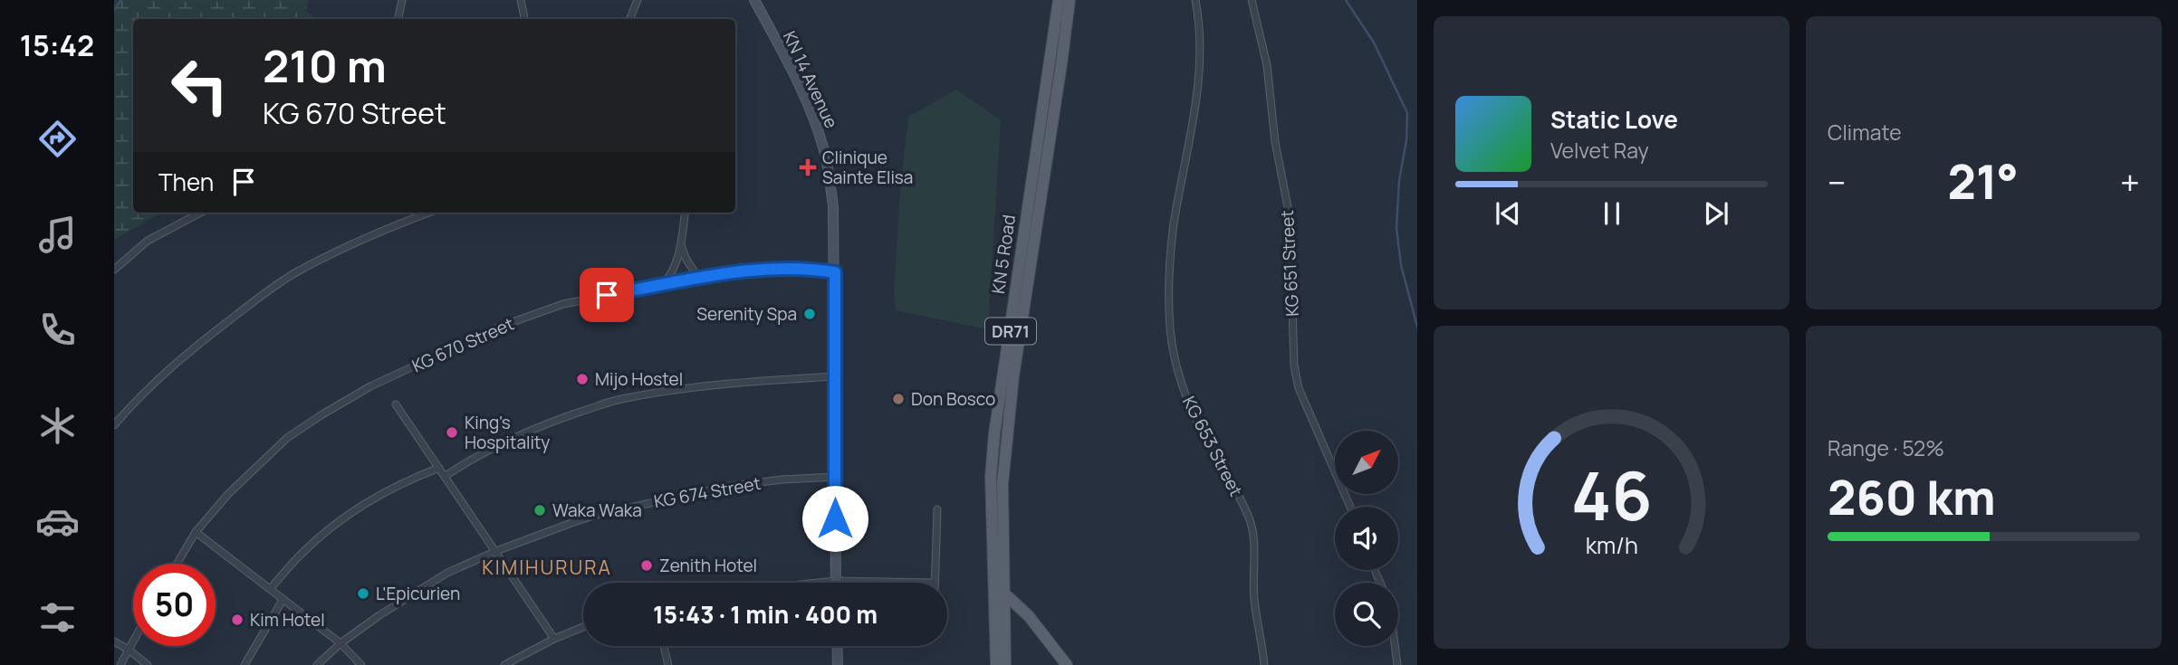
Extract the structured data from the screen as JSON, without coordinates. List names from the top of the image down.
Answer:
{
  "streets": {
    "main road": ["KN 14 Avenue", "KN 5 Road", "DR71"],
    "street": [
      "KG 651 Street",
      "KG 670 Street",
      "KG 653 Street",
      "KG 674 Street"
    ]
  },
  "crossings": [
    ["KN 14 Avenue", "KG 670 Street"],
    ["KN 14 Avenue", "KG 674 Street"]
  ],
  "districts": ["KIMIHURURA"],
  "places": {
    "health": ["Clinique Sainte Elisa"],
    "other": [
      "Serenity Spa",
      "Mijo Hostel",
      "Don Bosco",
      "King's Hospitality",
      "Waka Waka",
      "Zenith Hotel",
      "L'Epicurien",
      "Kim Hotel"
    ]
  },
  "north": "top right",
  "page": {
    "tabs": "15:42",
    "tile": [
      "Climate",
      ["Range · 52%", "260 km"]
    ],
    "turn": ["210 m", "KG 670 Street"],
    "song": ["Static Love", "Velvet Ray"],
    "then": "Then",
    "heat": ["−", "21°", "+"],
    "limit": "50",
    "trip": "15:43 · 1 min · 400 m",
    "gauge": ["46", "km/h"]
  }
}
